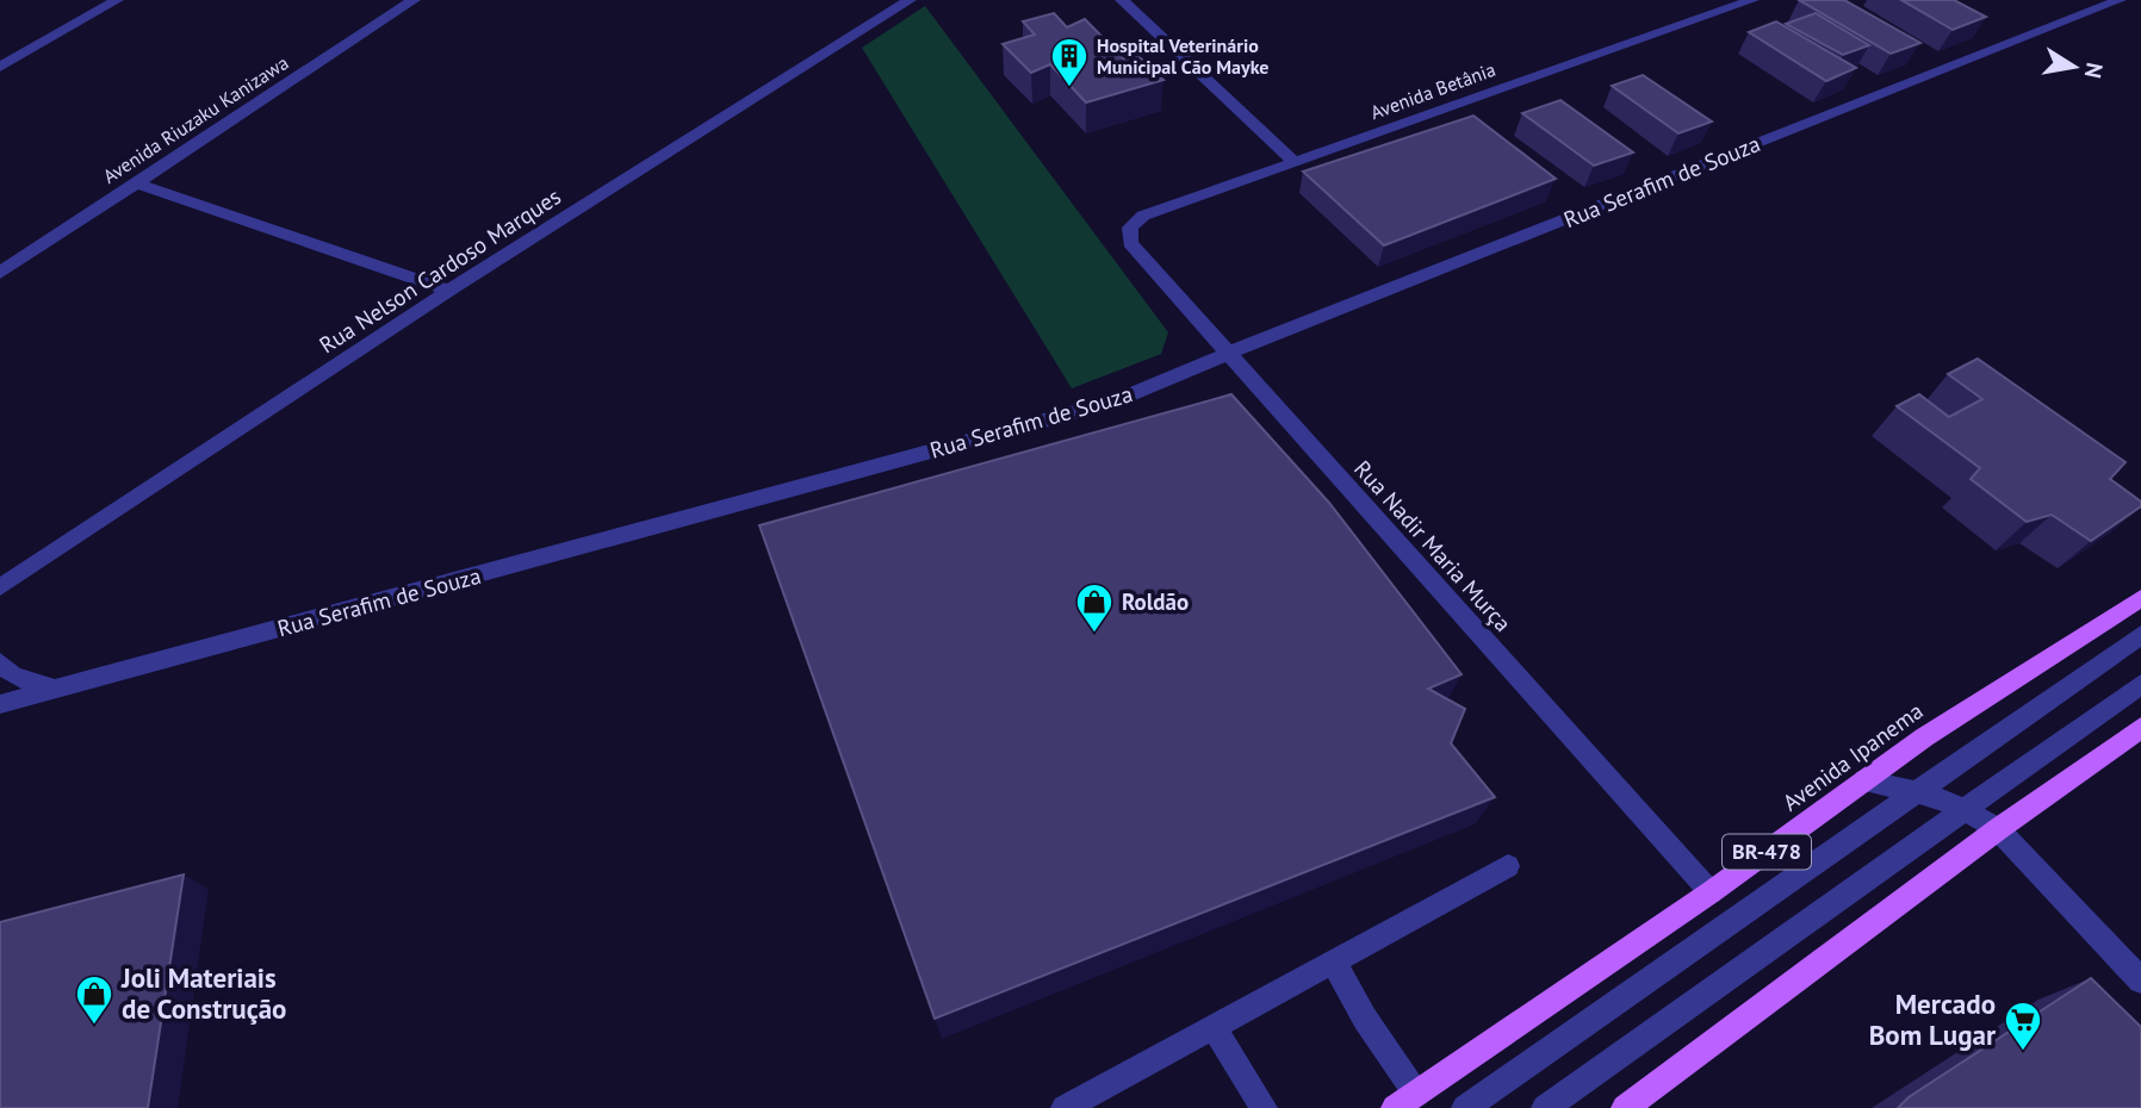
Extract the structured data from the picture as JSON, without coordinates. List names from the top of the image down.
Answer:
{
  "streets": {
    "main road": ["Avenida Ipanema", "BR-478"],
    "street": [
      "Avenida Betânia",
      "Avenida Riuzaku Kanizawa",
      "Rua Serafim de Souza",
      "Rua Nelson Cardoso Marques",
      "Rua Nadir Maria Murça"
    ]
  },
  "crossings": [
    ["Avenida Betânia", "Rua Nadir Maria Murça"],
    ["Rua Serafim de Souza", "Rua Nadir Maria Murça"],
    ["Rua Nadir Maria Murça", "Avenida Ipanema"]
  ],
  "places": {
    "building": ["Hospital Veterinário Municipal Cão Mayke"],
    "shop": ["Roldão", "Joli Materiais de Construção"],
    "supermarket": ["Mercado Bom Lugar"]
  },
  "north": "right"
}
